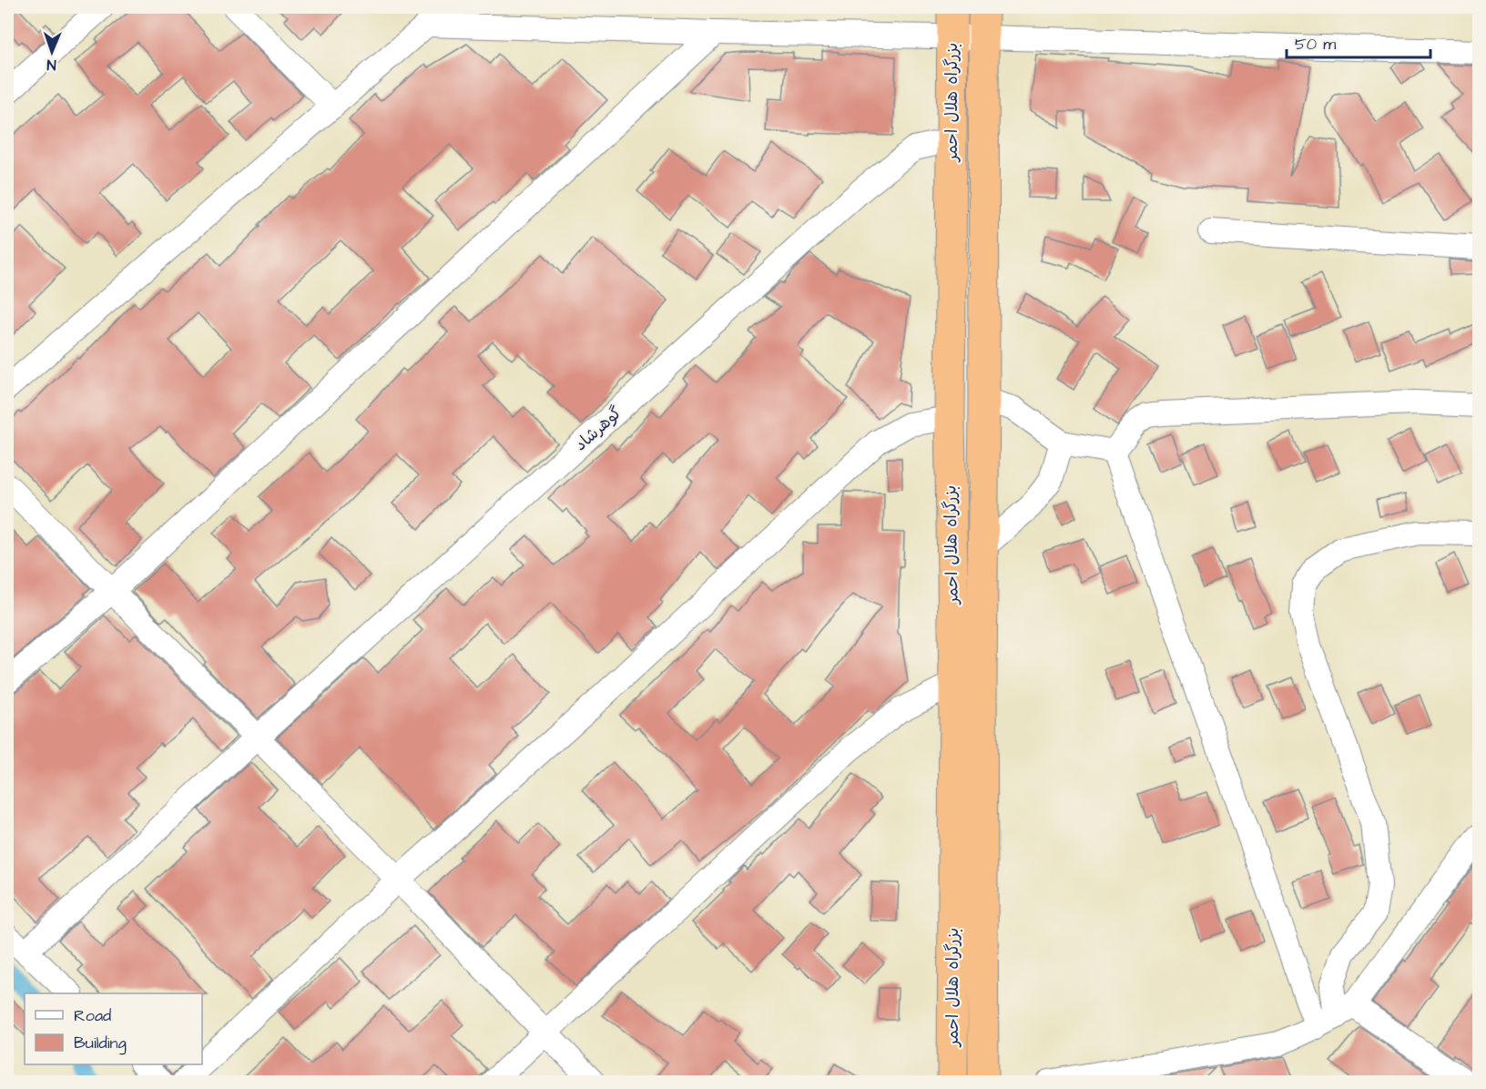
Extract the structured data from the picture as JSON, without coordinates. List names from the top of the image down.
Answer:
{
  "streets": {
    "highway": ["بزرگراه هلال احمر"],
    "street": ["گوهرشاد"]
  },
  "crossings": [
    ["بزرگراه هلال احمر", "گوهرشاد"]
  ],
  "legend": ["Road", "Building"],
  "scale_bar": "50 m",
  "north": "bottom"
}
